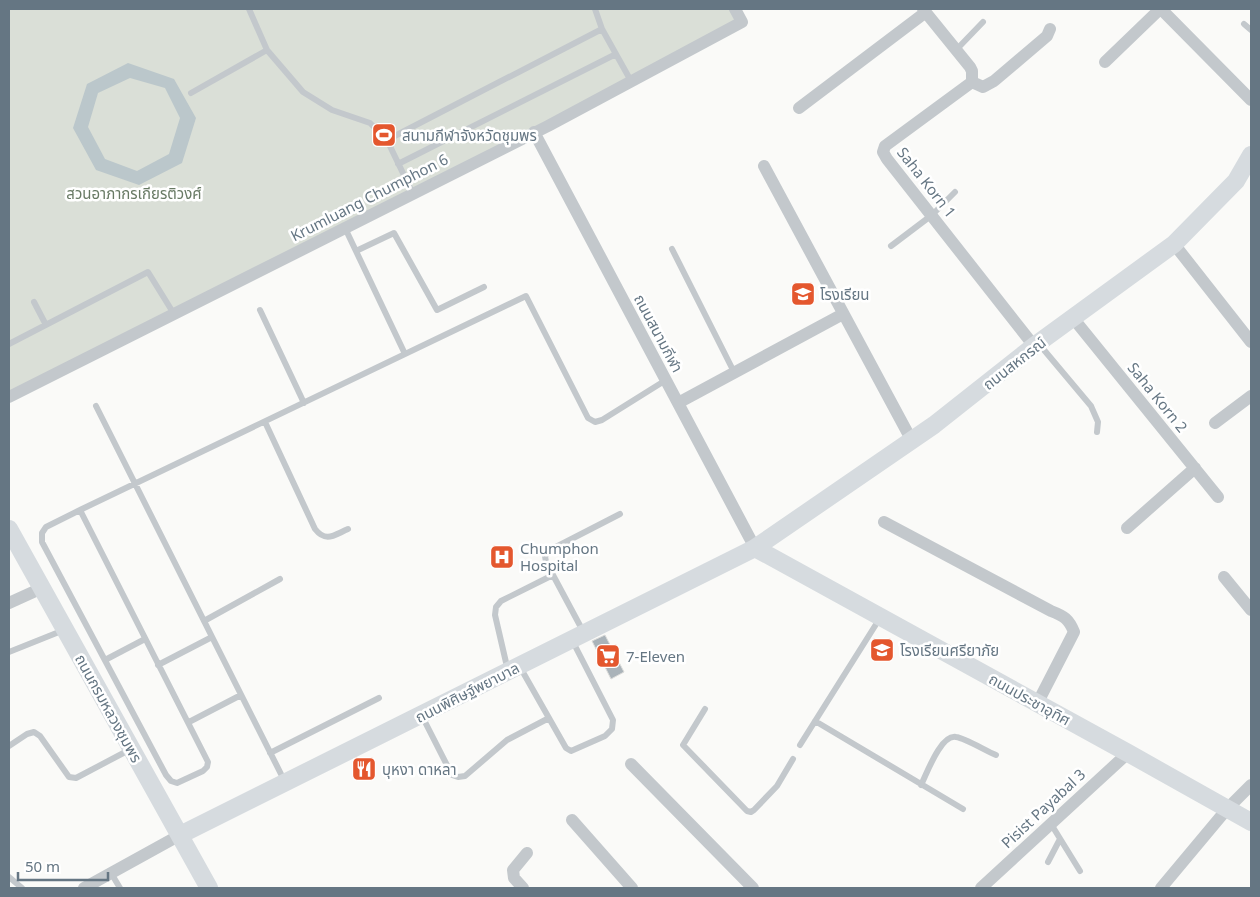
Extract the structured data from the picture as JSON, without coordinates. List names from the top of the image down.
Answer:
{
  "streets": {
    "street": [
      "Saha Korn 1",
      "Krumluang Chumphon 6",
      "ถนนสนามกีฬา",
      "ถนนสหกรณ์",
      "Saha Korn 2",
      "ถนนพิศิษฐ์พยาบาล",
      "ถนนประชาอุทิศ",
      "ถนนกรมหลวงชุมพร",
      "Pisist Payabal 3"
    ]
  },
  "crossings": [
    ["Saha Korn 1", "ถนนสหกรณ์"],
    ["Krumluang Chumphon 6", "ถนนสนามกีฬา"],
    ["ถนนสนามกีฬา", "ถนนสหกรณ์"],
    ["ถนนสนามกีฬา", "ถนนพิศิษฐ์พยาบาล"],
    ["ถนนสนามกีฬา", "ถนนประชาอุทิศ"],
    ["ถนนสหกรณ์", "Saha Korn 2"],
    ["ถนนสหกรณ์", "ถนนพิศิษฐ์พยาบาล"],
    ["ถนนสหกรณ์", "ถนนประชาอุทิศ"],
    ["ถนนพิศิษฐ์พยาบาล", "ถนนประชาอุทิศ"],
    ["ถนนพิศิษฐ์พยาบาล", "ถนนกรมหลวงชุมพร"],
    ["ถนนประชาอุทิศ", "Pisist Payabal 3"]
  ],
  "parks": ["สวนอาภากรเกียรติวงศ์"],
  "places": {
    "sports": ["สนามกีฬาจังหวัดชุมพร"],
    "school or university": ["โรงเรียน", "โรงเรียนศรียาภัย"],
    "hospital": ["Chumphon Hospital"],
    "supermarket": ["7-Eleven"],
    "restaurant": ["บุหงา ดาหลา"]
  },
  "scale_bar": "50 m"
}
